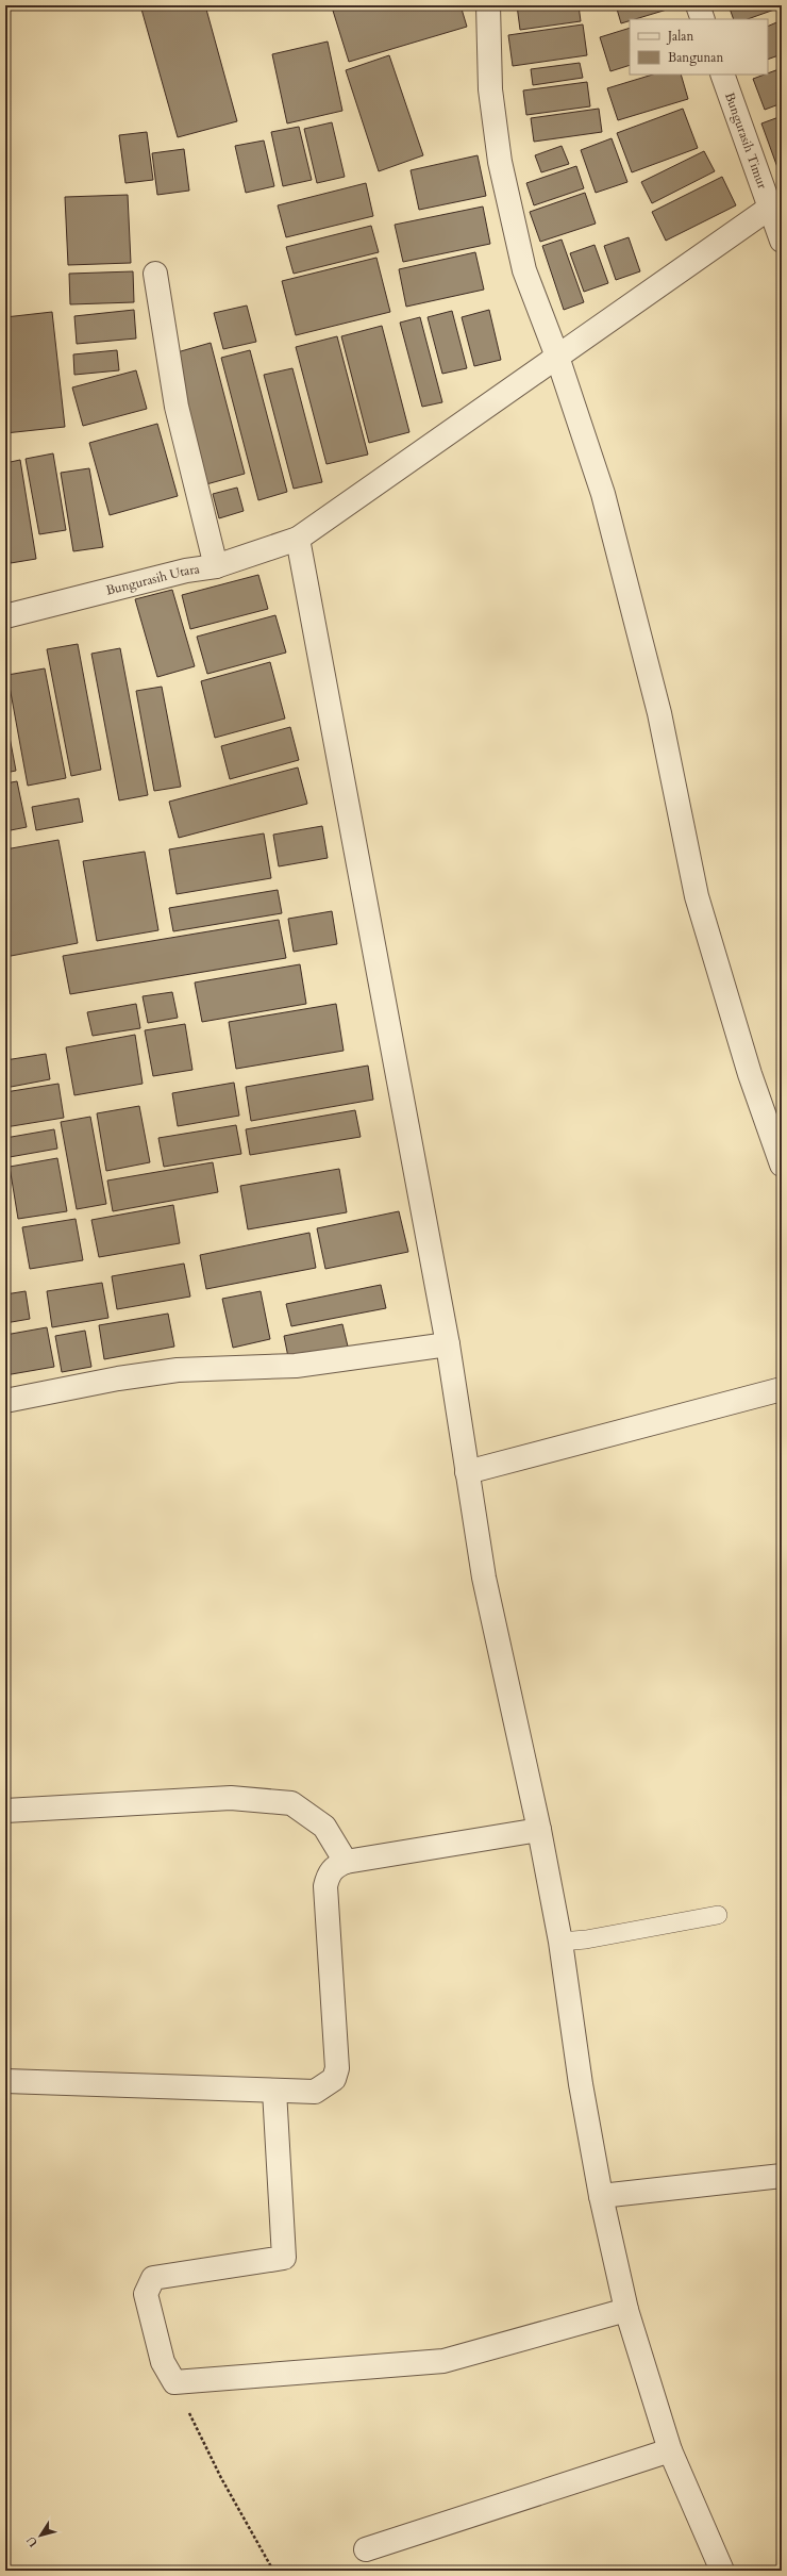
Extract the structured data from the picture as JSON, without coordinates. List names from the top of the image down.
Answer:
{
  "streets": {
    "street": ["Bungurasih Timur", "Bungurasih Utara"]
  },
  "crossings": [
    ["Bungurasih Timur", "Bungurasih Utara"]
  ],
  "legend": ["Jalan", "Bangunan"],
  "north": "bottom left"
}
